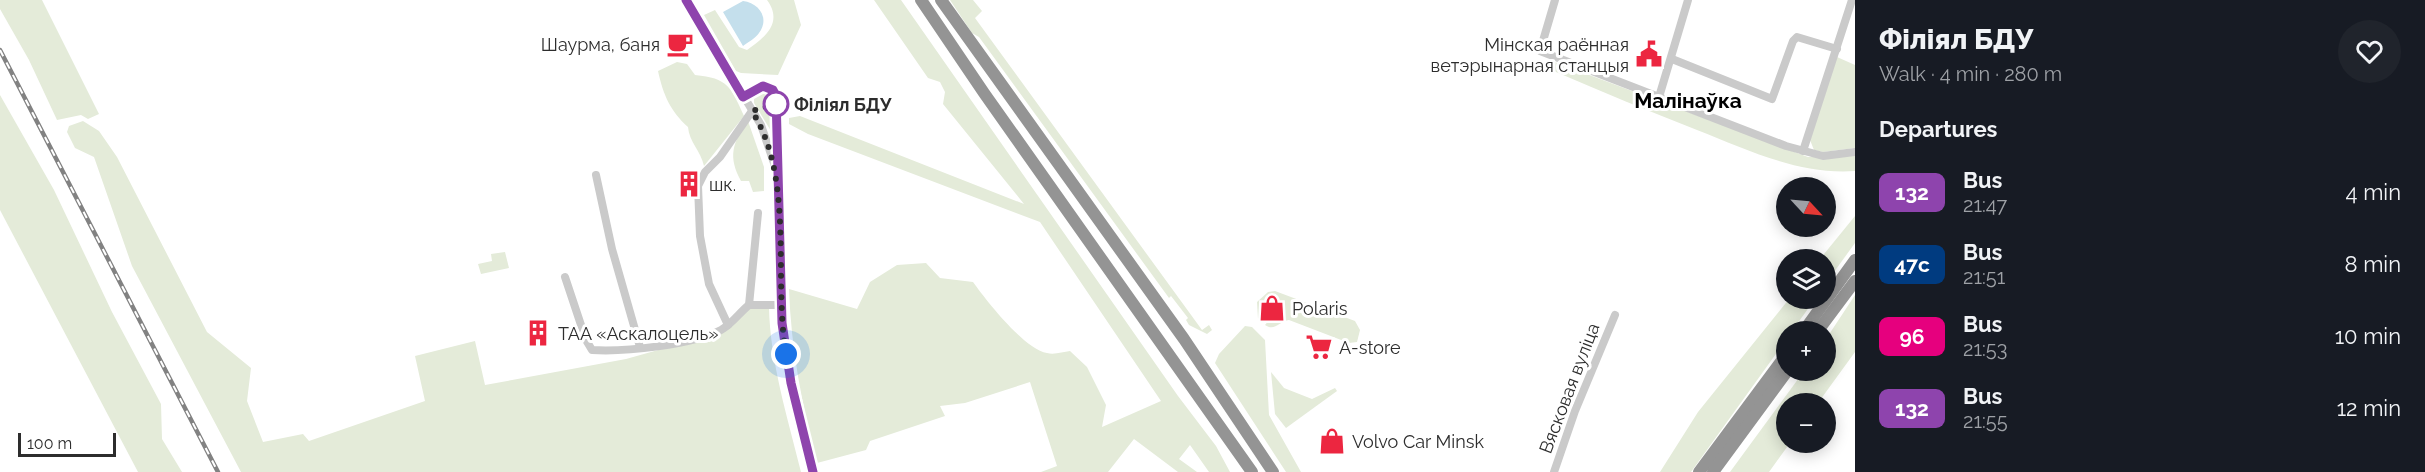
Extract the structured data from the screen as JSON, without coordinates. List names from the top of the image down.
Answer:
{
  "streets": {
    "street": ["Вясковая вуліца"]
  },
  "districts": ["Малінаўка"],
  "places": {
    "cafe": ["Шаурма, баня"],
    "public building": ["Мінская раённая ветэрынарная станцыя"],
    "other": ["Філіял БДУ"],
    "building": ["шк.", "ТАА «Аскалоцель»"],
    "shop": ["Polaris", "Volvo Car Minsk"],
    "supermarket": ["А-store"]
  },
  "lines": ["bus line 132"],
  "scale_bar": "100 m",
  "north": "bottom right",
  "page": {
    "heading": [
      ["Філіял БДУ", "Walk · 4 min · 280 m"],
      "Departures"
    ],
    "list": [
      {
        "mark": "132",
        "name": "Bus",
        "note": "21:47",
        "value": "4 min"
      },
      {
        "mark": "47с",
        "name": "Bus",
        "note": "21:51",
        "value": "8 min"
      },
      {
        "mark": "96",
        "name": "Bus",
        "note": "21:53",
        "value": "10 min"
      },
      {
        "mark": "132",
        "name": "Bus",
        "note": "21:55",
        "value": "12 min"
      }
    ],
    "map_buttons": ["+", "−"],
    "scale": "100 m"
  }
}
